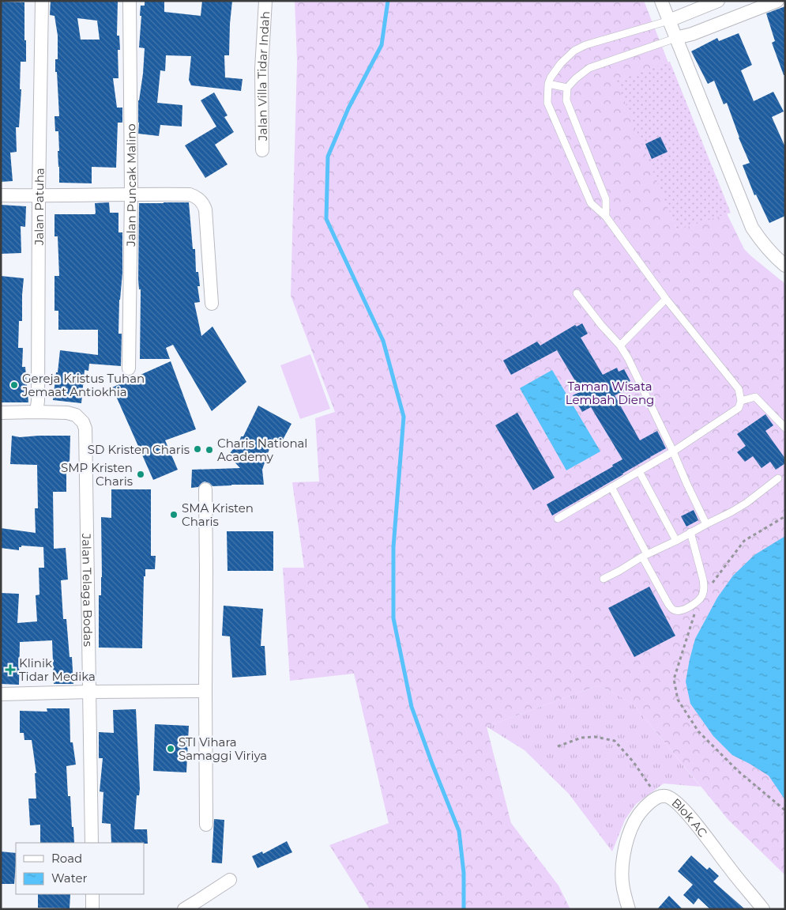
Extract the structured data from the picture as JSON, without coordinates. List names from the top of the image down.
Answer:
{
  "streets": {
    "street": [
      "Jalan Villa Tidar Indah",
      "Jalan Puncak Malino",
      "Jalan Patuha",
      "Jalan Telaga Bodas",
      "Blok AC"
    ]
  },
  "crossings": [
    ["Jalan Patuha", "Jalan Telaga Bodas"]
  ],
  "parks": ["Taman Wisata Lembah Dieng"],
  "places": {
    "other": [
      "Gereja Kristus Tuhan Jemaat Antiokhia",
      "SD Kristen Charis",
      "Charis National Academy",
      "SMP Kristen Charis",
      "SMA Kristen Charis",
      "STI Vihara Samaggi Viriya"
    ],
    "health": ["Klinik Tidar Medika"]
  },
  "legend": ["Road", "Water"]
}
